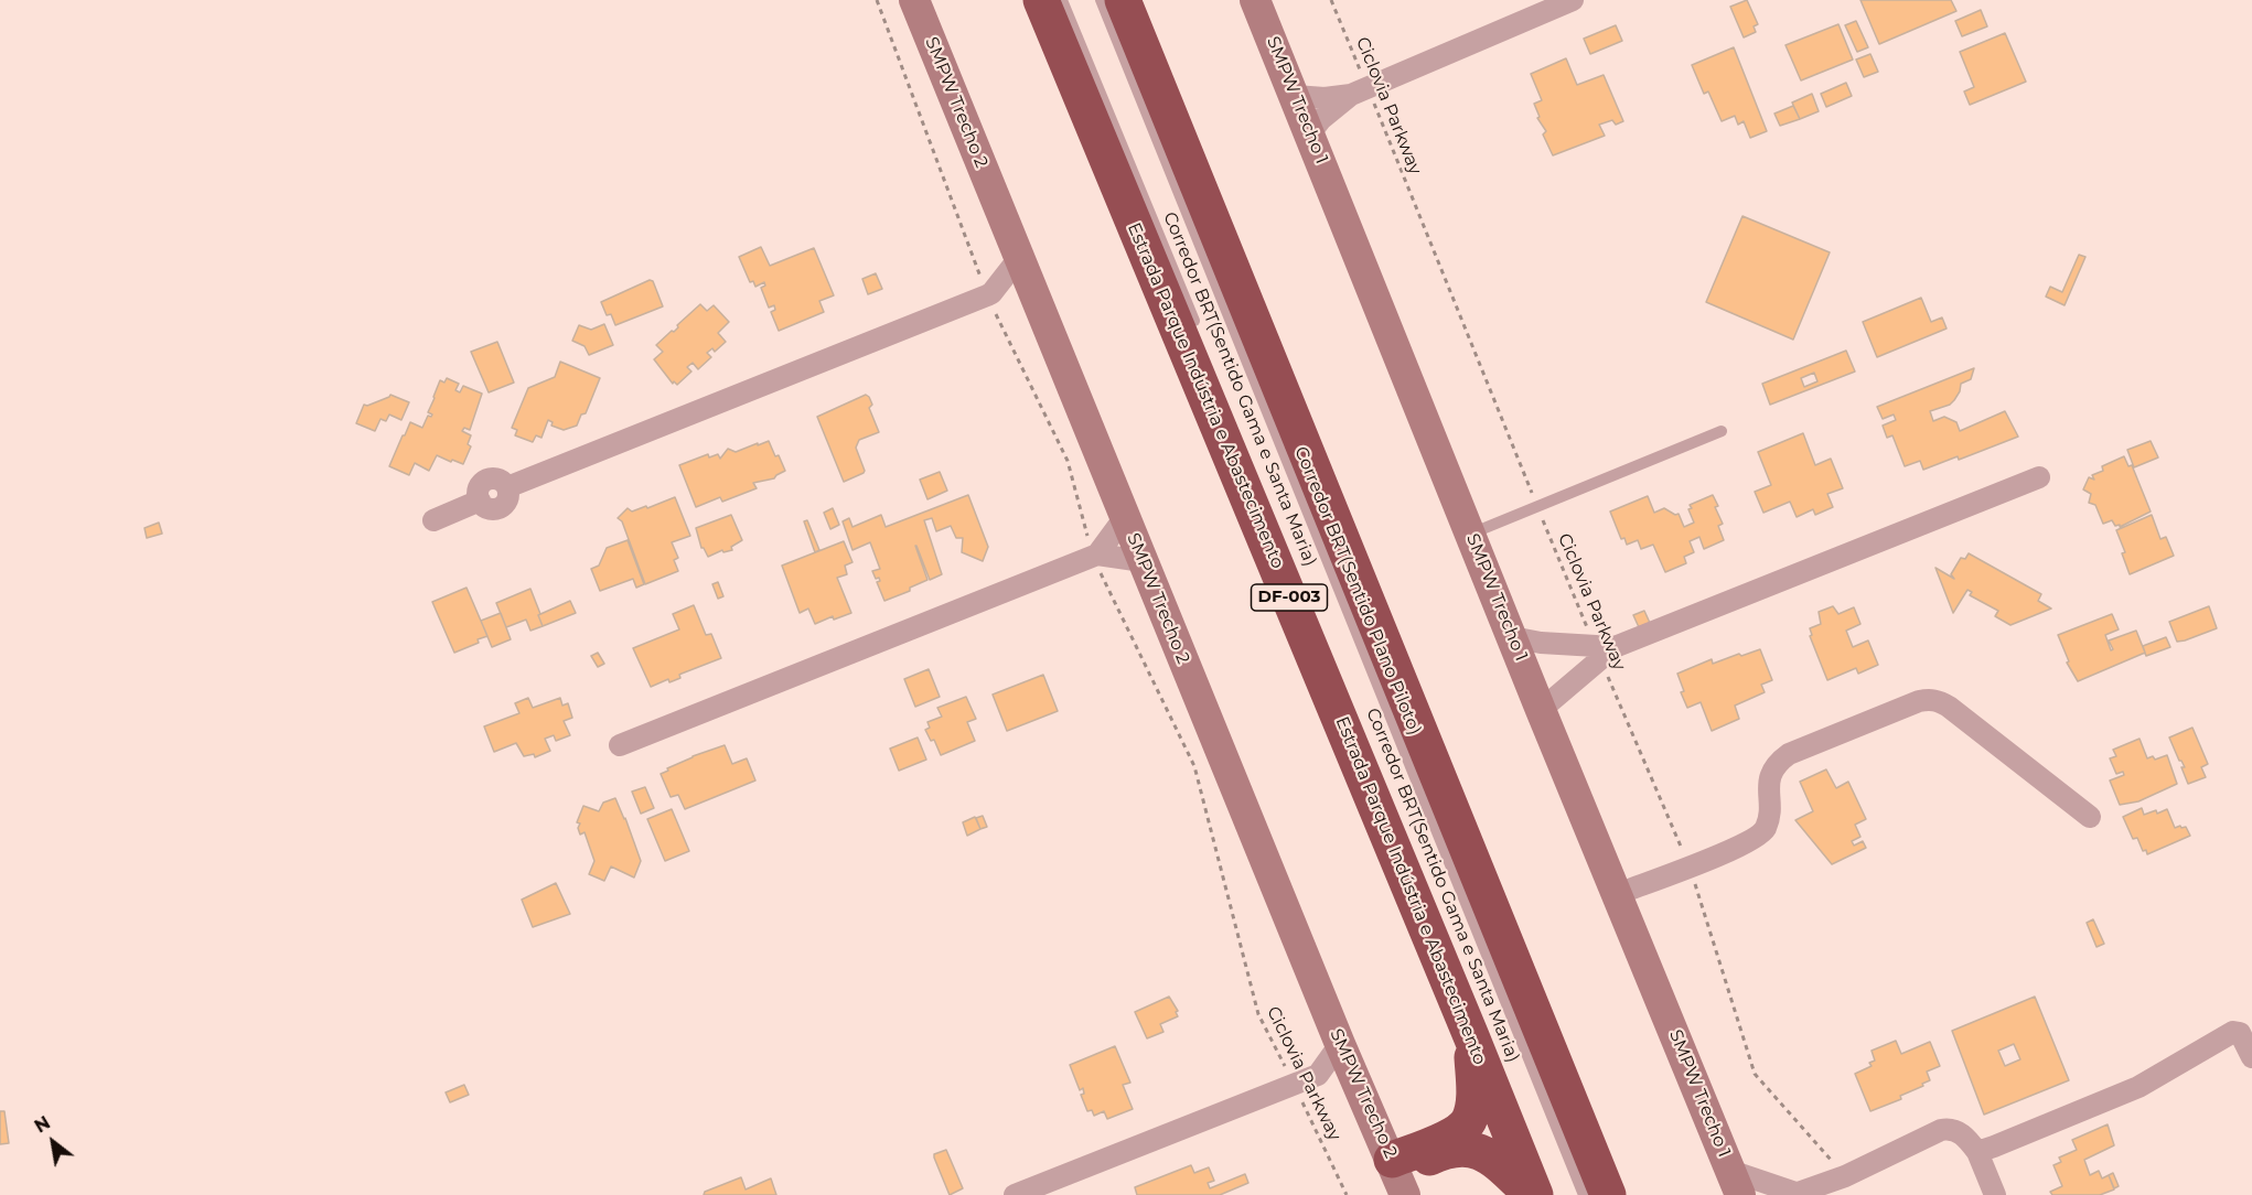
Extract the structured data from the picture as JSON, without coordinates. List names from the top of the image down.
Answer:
{
  "streets": {
    "highway": ["Estrada Parque Indústria e Abastecimento", "DF-003"],
    "street": ["SMPW Trecho 1", "SMPW Trecho 2"],
    "lane": ["Corredor BRT(Sentido Gama e Santa Maria)", "Corredor BRT(Sentido Plano Piloto)"],
    "path": ["Ciclovia Parkway"]
  },
  "north": "top left"
}
